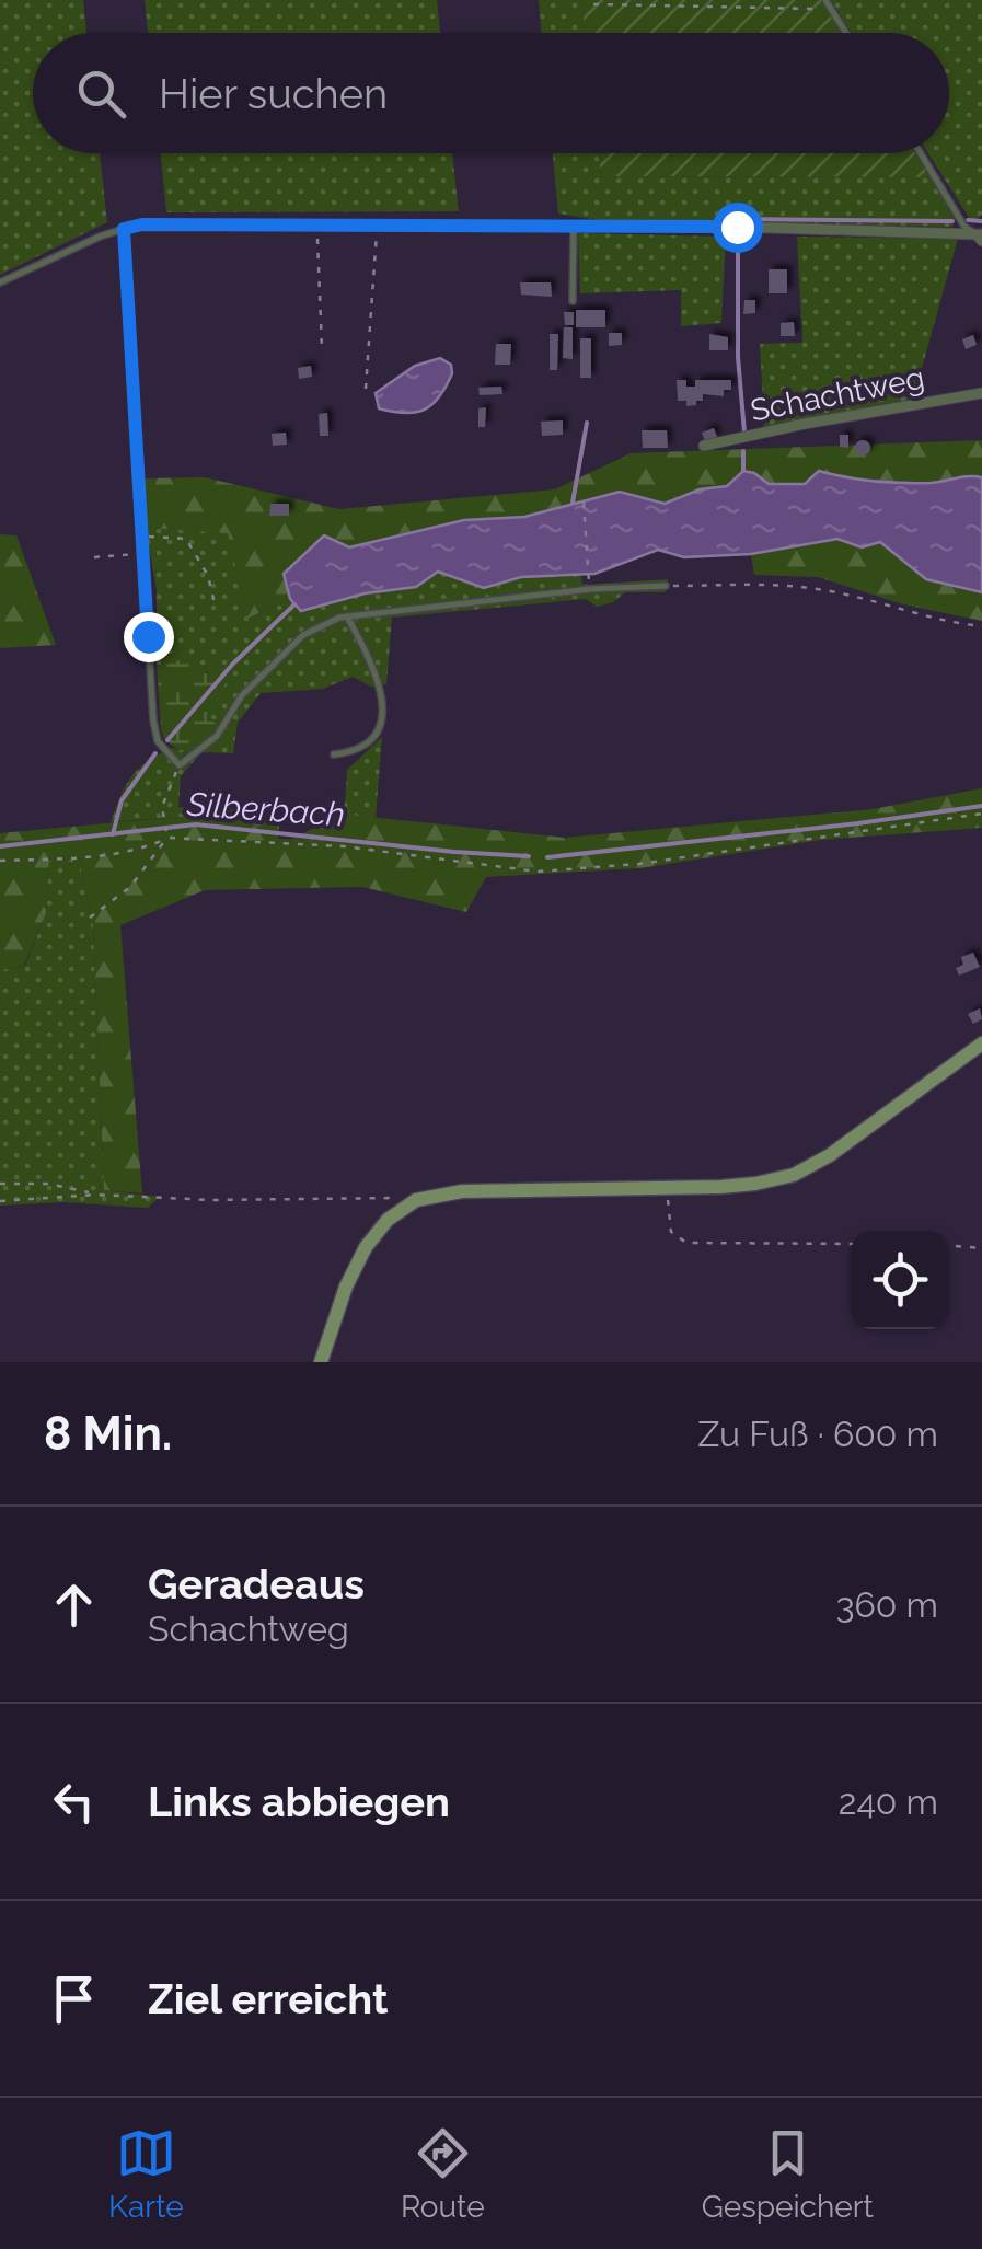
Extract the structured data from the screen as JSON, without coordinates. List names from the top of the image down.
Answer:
{
  "streets": {
    "street": ["Schachtweg"]
  },
  "water": ["Silberbach"],
  "page": {
    "search": "Hier suchen",
    "heading": ["8 Min.", "Zu Fuß · 600 m"],
    "list": [
      ["Geradeaus", "Schachtweg", "360 m"],
      ["Links abbiegen", "240 m"],
      "Ziel erreicht"
    ],
    "nav": ["Karte", "Route", "Gespeichert"]
  }
}
